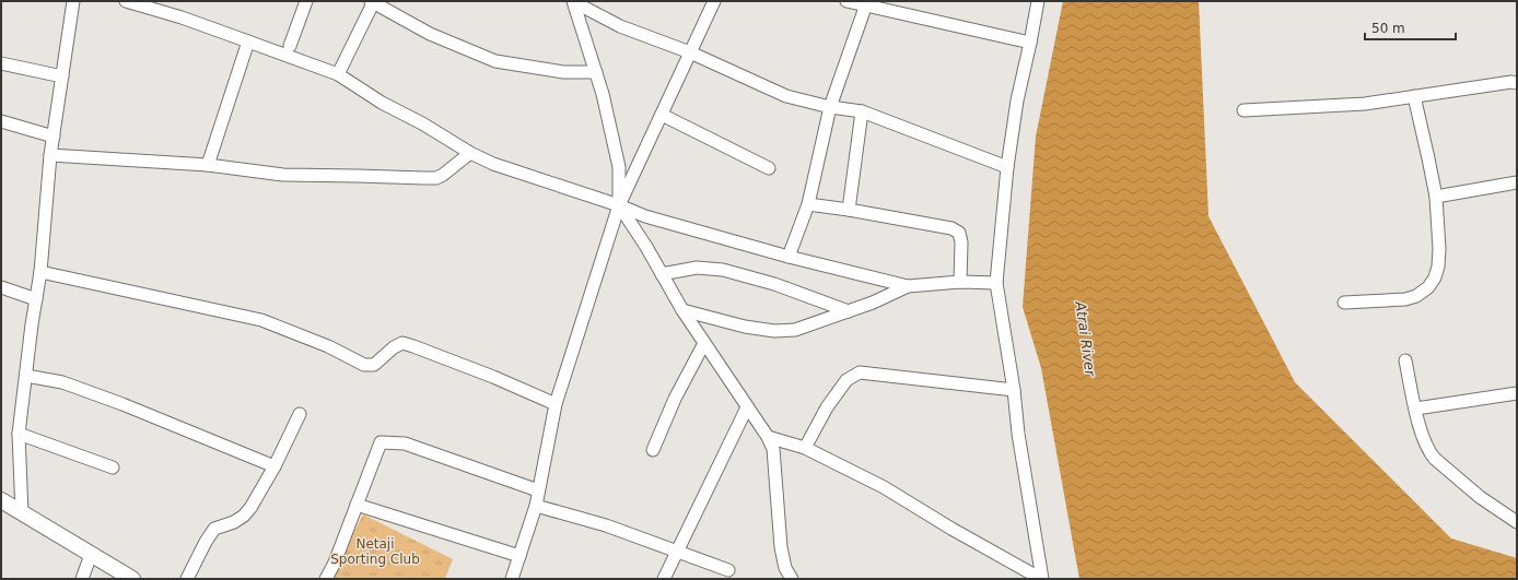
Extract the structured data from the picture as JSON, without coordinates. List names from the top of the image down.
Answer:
{
  "water": ["Atrai River"],
  "parks": ["Netaji Sporting Club"],
  "scale_bar": "50 m"
}
